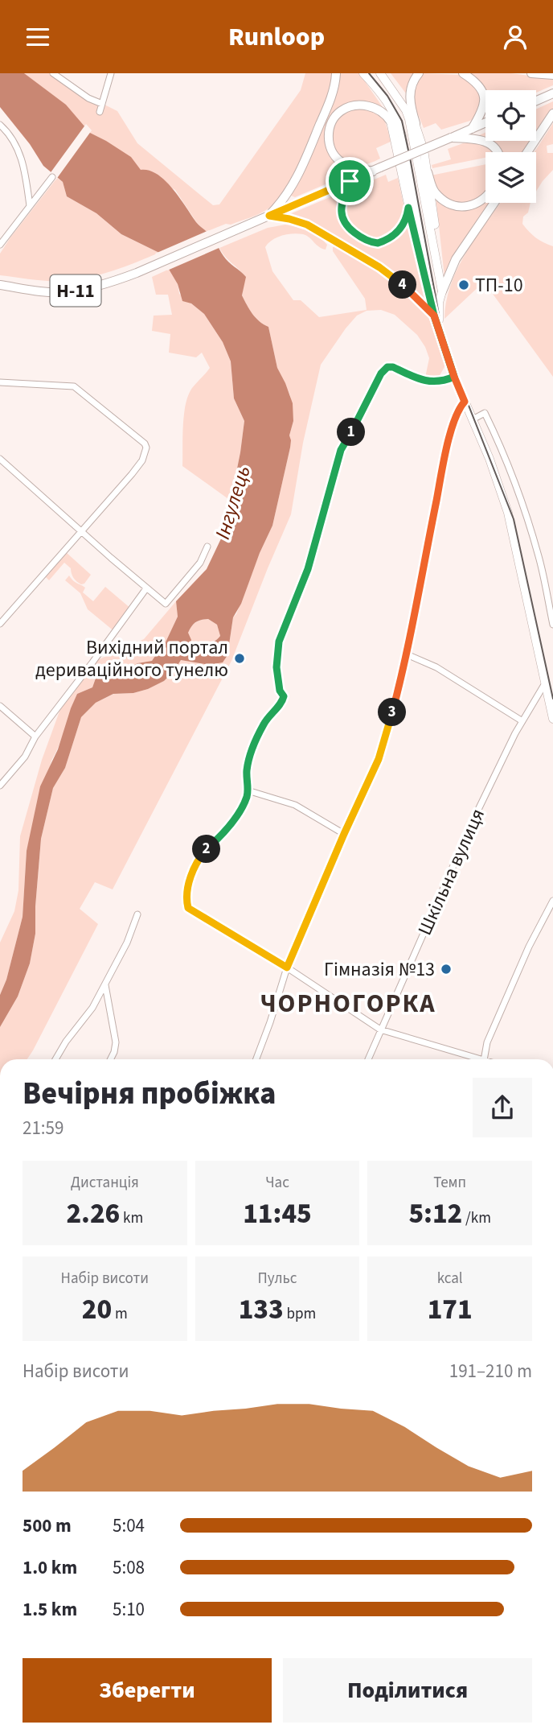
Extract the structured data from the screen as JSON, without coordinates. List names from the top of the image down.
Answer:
{
  "streets": {
    "main road": ["Н-11"],
    "street": ["Шкільна вулиця"]
  },
  "districts": ["ЧОРНОГОРКА"],
  "water": ["Інгулець"],
  "places": ["ТП-10", "Вихідний портал дериваційного тунелю", "Гімназія №13"],
  "page": {
    "header": "Runloop",
    "pins": [
      "4",
      "1",
      "3",
      "2"
    ],
    "heading": ["Вечірня пробіжка", "21:59"],
    "stats": [
      ["Дистанція", "2.26 km"],
      ["Час", "11:45"],
      ["Темп", "5:12 /km"],
      ["Набір висоти", "20 m"],
      ["Пульс", "133 bpm"],
      ["kcal", "171"]
    ],
    "chart": ["Набір висоти", "191–210 m"],
    "list": [
      {
        "name": "500 m",
        "note": "5:04"
      },
      {
        "name": "1.0 km",
        "note": "5:08"
      },
      {
        "name": "1.5 km",
        "note": "5:10"
      }
    ],
    "buttons": ["Зберегти", "Поділитися"]
  }
}
